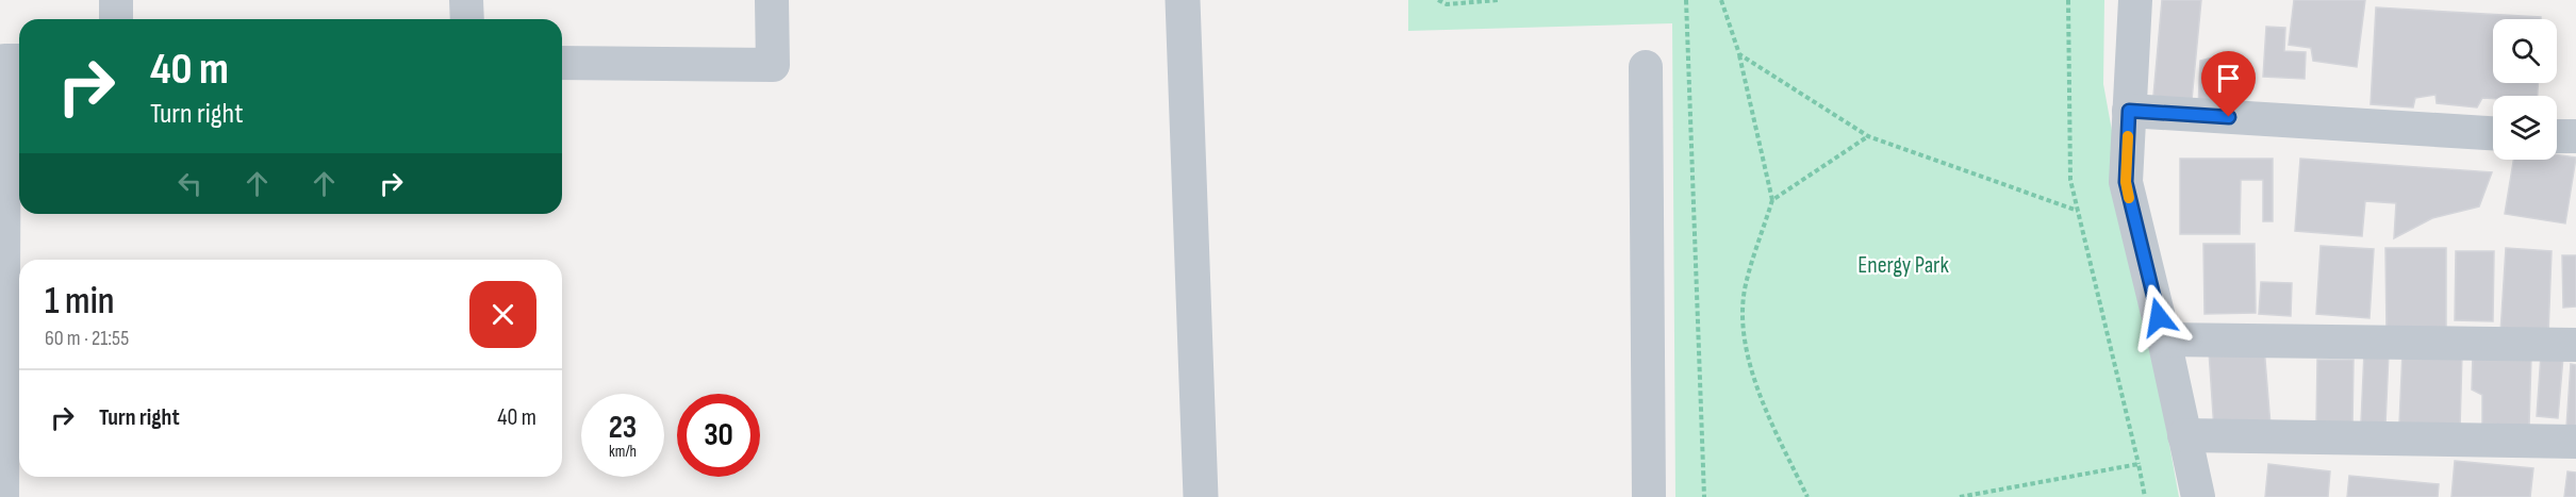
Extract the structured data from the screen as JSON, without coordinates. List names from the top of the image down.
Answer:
{
  "parks": ["Energy Park"],
  "page": {
    "turn": ["40 m", "Turn right"],
    "heading": ["1 min", "60 m · 21:55"],
    "list": [
      {
        "name": "Turn right",
        "value": "40 m"
      }
    ],
    "speed": "23 km/h",
    "limit": "30"
  }
}
